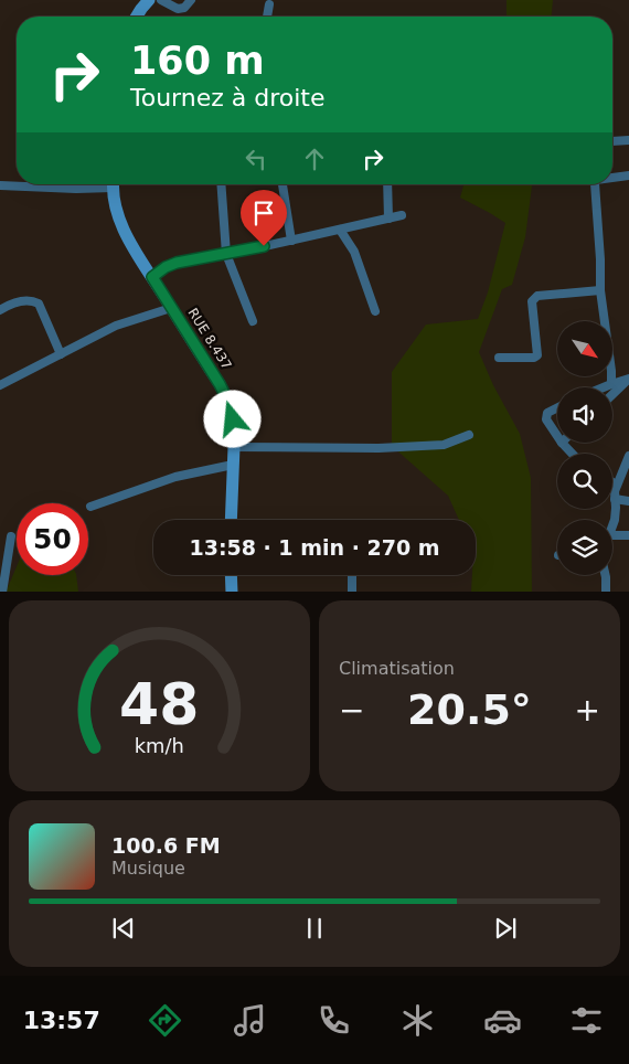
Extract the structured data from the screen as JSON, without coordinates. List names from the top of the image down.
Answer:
{
  "streets": {
    "main road": ["RUE 8.437"]
  },
  "north": "bottom right",
  "page": {
    "turn": ["160 m", "Tournez à droite"],
    "limit": "50",
    "trip": "13:58 · 1 min · 270 m",
    "tile": "Climatisation",
    "heat": ["−", "20.5°", "+"],
    "song": ["100.6 FM", "Musique"],
    "tabs": "13:57",
    "gauge": ["48", "km/h"]
  }
}
